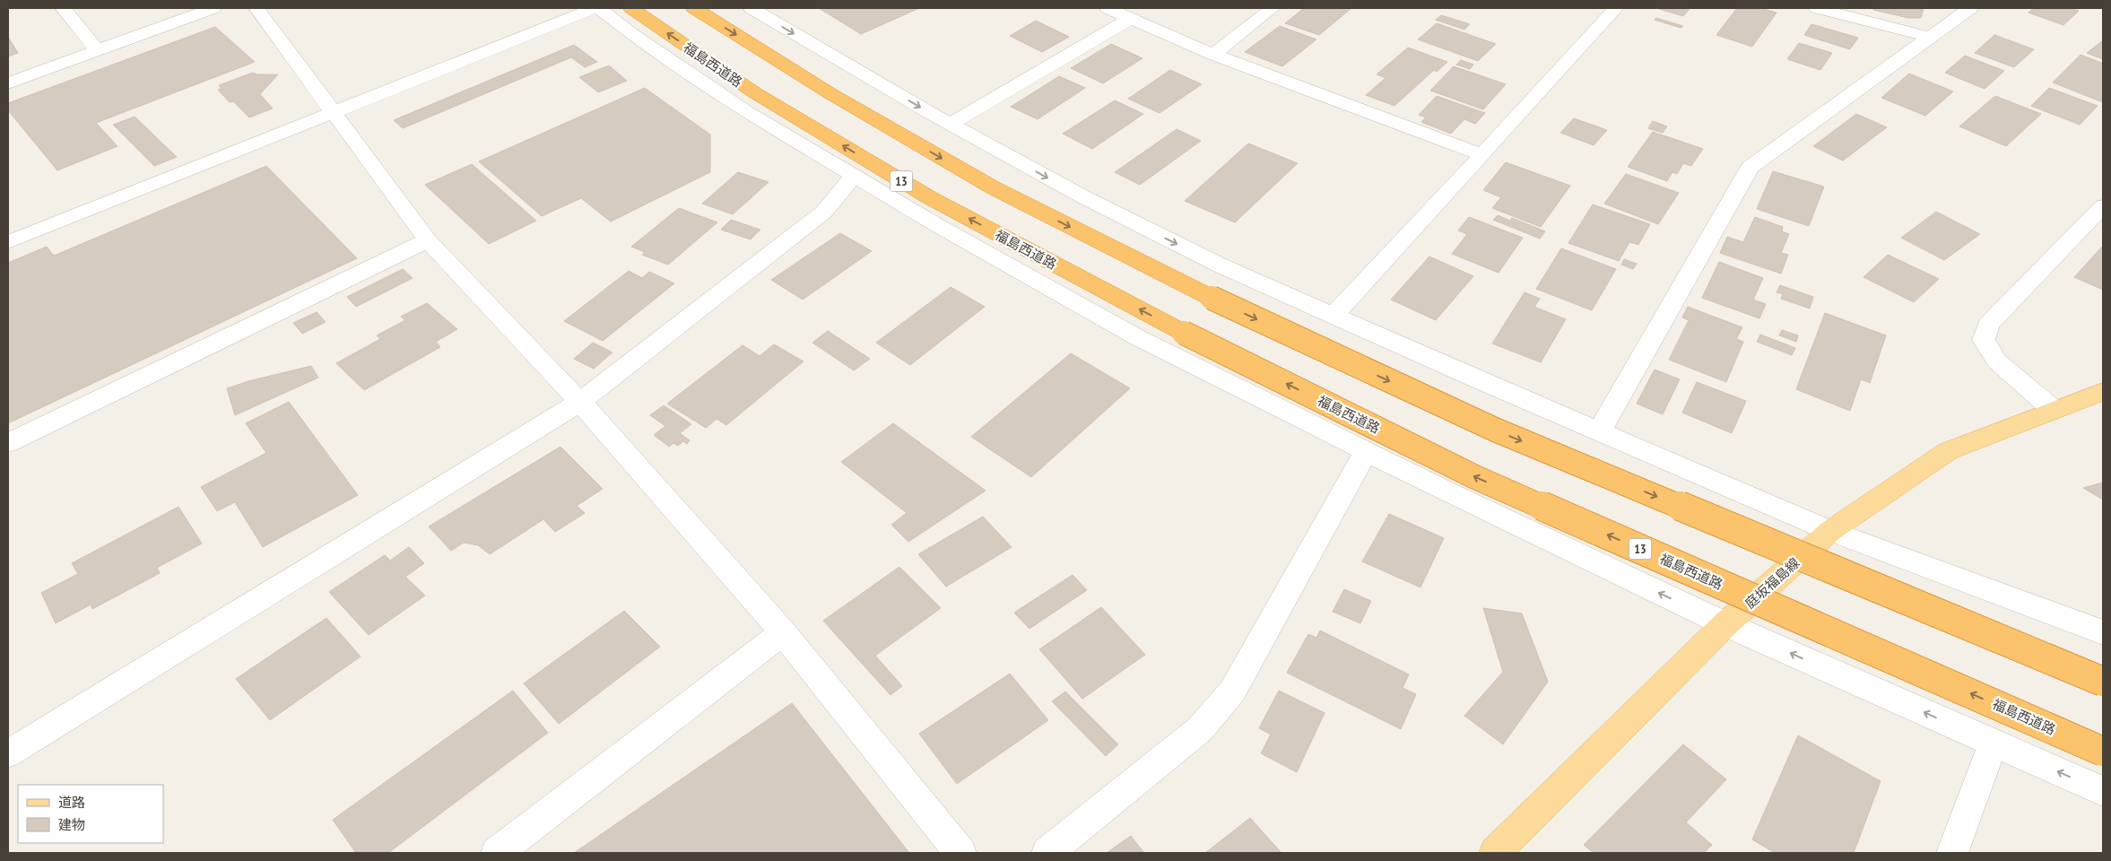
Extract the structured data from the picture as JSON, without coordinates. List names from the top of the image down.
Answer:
{
  "streets": {
    "highway": ["福島西道路", "13"],
    "main road": ["庭坂福島線"]
  },
  "legend": ["道路", "建物"]
}
